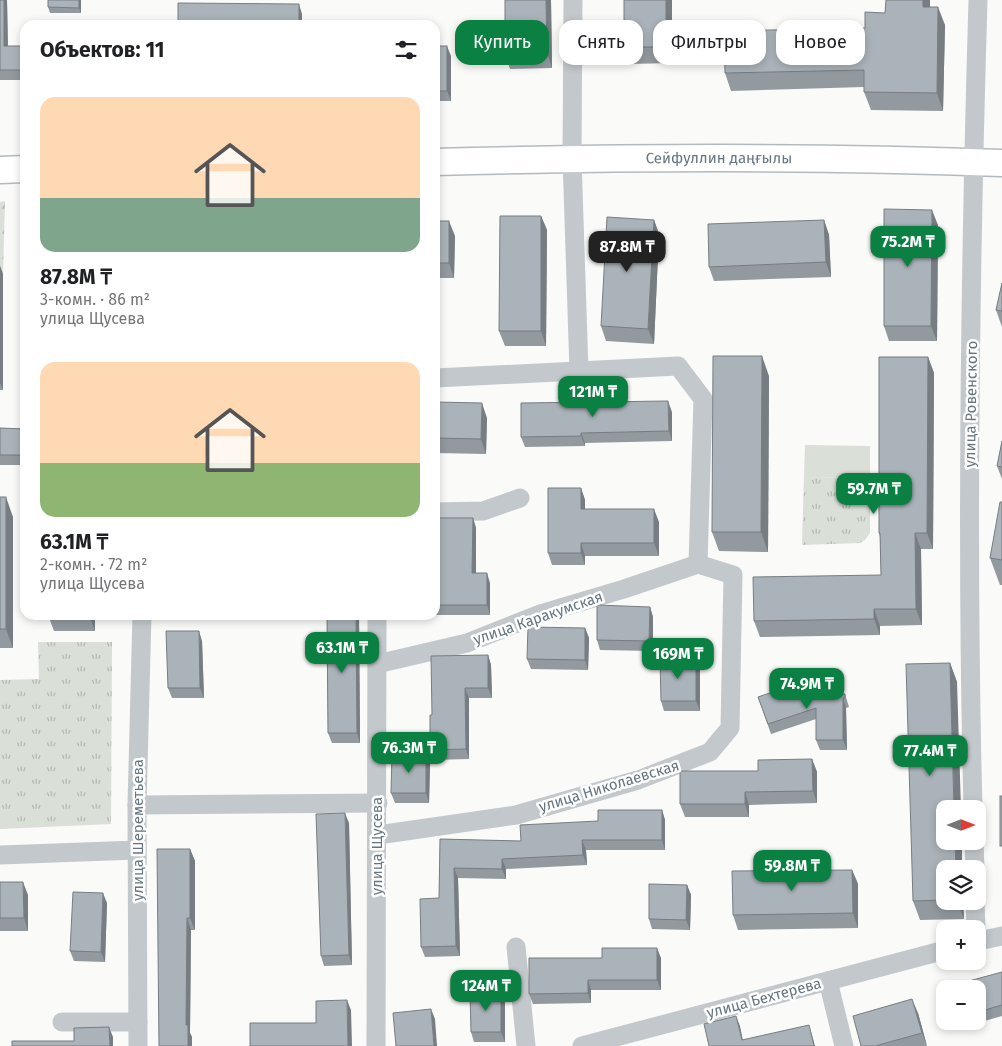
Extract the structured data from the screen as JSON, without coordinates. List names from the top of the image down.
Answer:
{
  "streets": {
    "main road": ["Сейфуллин даңғылы"],
    "street": [
      "улица Ровенского",
      "улица Каракумская",
      "улица Николаевская",
      "улица Шереметьева",
      "улица Щусева",
      "улица Бехтерева"
    ]
  },
  "crossings": [
    ["Сейфуллин даңғылы", "улица Ровенского"],
    ["улица Каракумская", "улица Николаевская"],
    ["улица Каракумская", "улица Щусева"],
    ["улица Николаевская", "улица Щусева"]
  ],
  "north": "right",
  "page": {
    "chip": [
      "Купить",
      "Снять",
      "Фильтры",
      "Новое"
    ],
    "heading": "Объектов: 11",
    "list": [
      {
        "name": "87.8M ₸",
        "note": "3-комн. · 86 m² · улица Щусева"
      },
      {
        "name": "63.1M ₸",
        "note": "2-комн. · 72 m² · улица Щусева"
      }
    ],
    "price": [
      "75.2M ₸",
      "87.8M ₸",
      "121M ₸",
      "59.7M ₸",
      "63.1M ₸",
      "169M ₸",
      "74.9M ₸",
      "76.3M ₸",
      "77.4M ₸",
      "59.8M ₸",
      "124M ₸"
    ],
    "map_buttons": ["+", "−"]
  }
}
